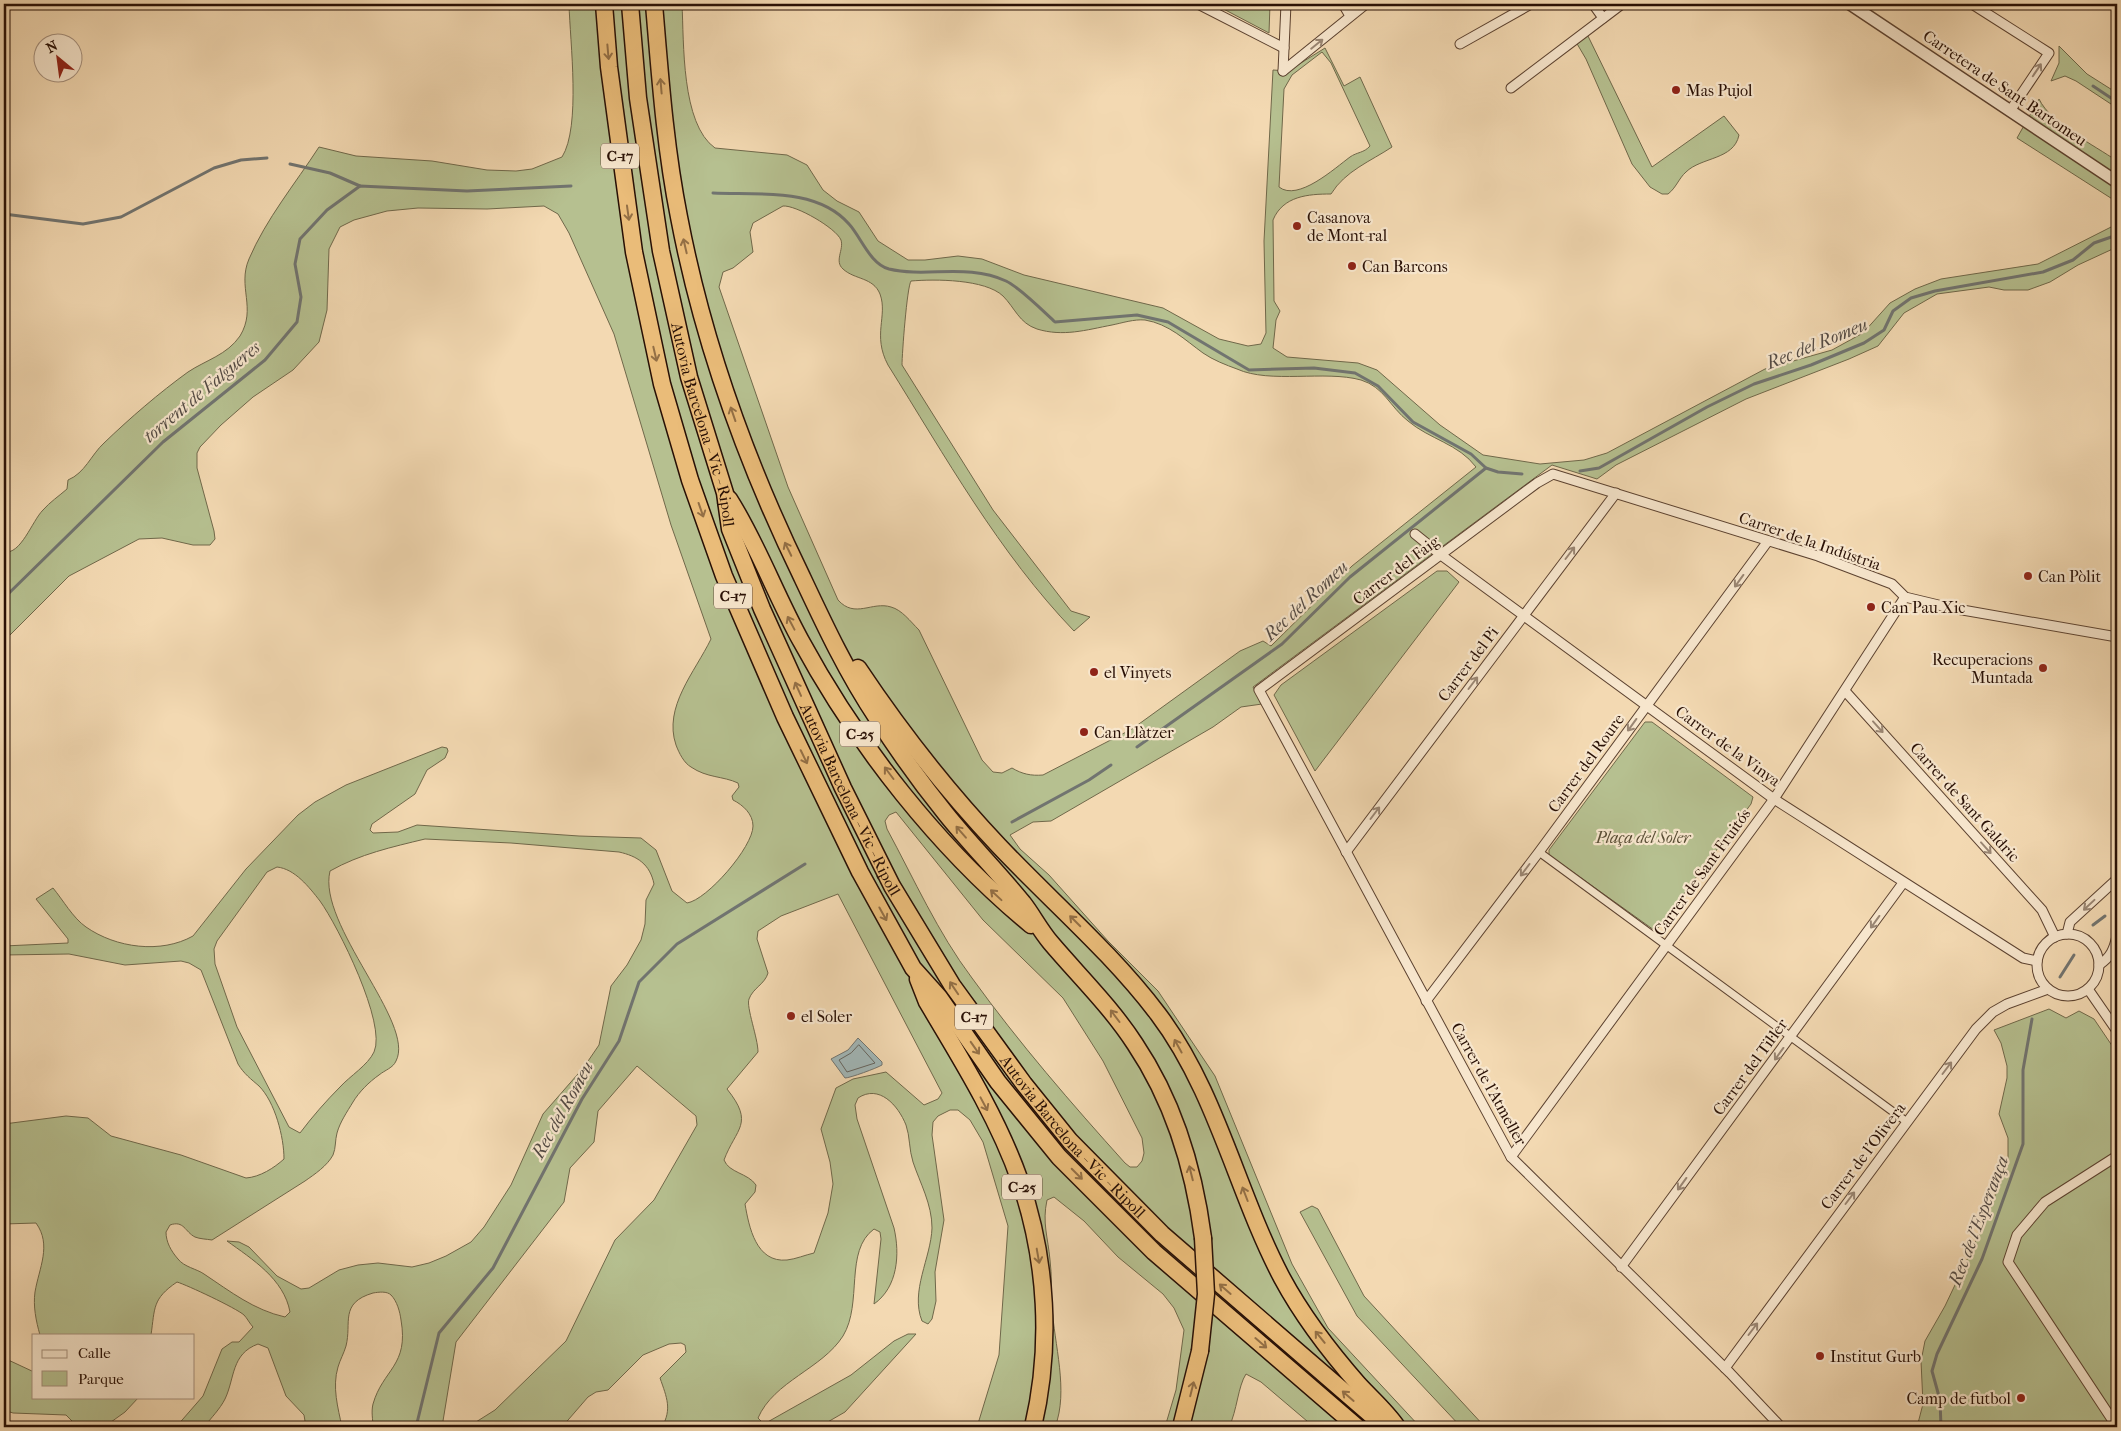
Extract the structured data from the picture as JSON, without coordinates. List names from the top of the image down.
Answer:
{
  "streets": {
    "highway": ["C-17", "Autovia Barcelona - Vic - Ripoll", "C-25"],
    "street": [
      "Carretera de Sant Bartomeu",
      "Carrer de la Indústria",
      "Carrer del Faig",
      "Carrer del Pi",
      "Carrer de la Vinya",
      "Carrer del Roure",
      "Carrer de Sant Galdric",
      "Carrer de Sant Fruitós",
      "Carrer del Til·ler",
      "Carrer de l'Atmeller",
      "Carrer de l'Olivera"
    ]
  },
  "crossings": [
    ["Autovia Barcelona - Vic - Ripoll", "C-25"],
    ["Carrer de la Indústria", "Carrer del Faig"],
    ["Carrer de la Indústria", "Carrer del Pi"],
    ["Carrer de la Indústria", "Carrer del Roure"],
    ["Carrer de la Indústria", "Carrer de Sant Fruitós"],
    ["Carrer del Faig", "Carrer de la Vinya"],
    ["Carrer del Faig", "Carrer de l'Atmeller"],
    ["Carrer del Pi", "Carrer de la Vinya"],
    ["Carrer del Pi", "Carrer de l'Atmeller"],
    ["Carrer de la Vinya", "Carrer del Roure"],
    ["Carrer de la Vinya", "Carrer de Sant Galdric"],
    ["Carrer de la Vinya", "Carrer de Sant Fruitós"],
    ["Carrer de la Vinya", "Carrer del Til·ler"],
    ["Carrer de la Vinya", "Carrer de l'Olivera"],
    ["Carrer del Roure", "Carrer de l'Atmeller"],
    ["Carrer de Sant Galdric", "Carrer de Sant Fruitós"],
    ["Carrer de Sant Galdric", "Carrer de l'Olivera"],
    ["Carrer de Sant Fruitós", "Carrer de l'Atmeller"],
    ["Carrer del Til·ler", "Carrer de l'Atmeller"],
    ["Carrer de l'Atmeller", "Carrer de l'Olivera"]
  ],
  "one_way": [
    "Carrer del Pi",
    "Carrer del Roure",
    "Carrer de Sant Galdric",
    "Carrer del Til·ler",
    "Carrer de l'Olivera"
  ],
  "water": ["Rec del Romeu", "torrent de Falgueres", "Rec de l'Esperança"],
  "parks": ["Plaça del Soler"],
  "places": [
    "Mas Pujol",
    "Casanova de Mont-ral",
    "Can Barcons",
    "Can Pòlit",
    "Can Pau Xic",
    "Recuperacions Muntada",
    "el Vinyets",
    "Can Llàtzer",
    "el Soler",
    "Institut Gurb",
    "Camp de futbol"
  ],
  "legend": ["Calle", "Parque"],
  "north": "top left"
}
